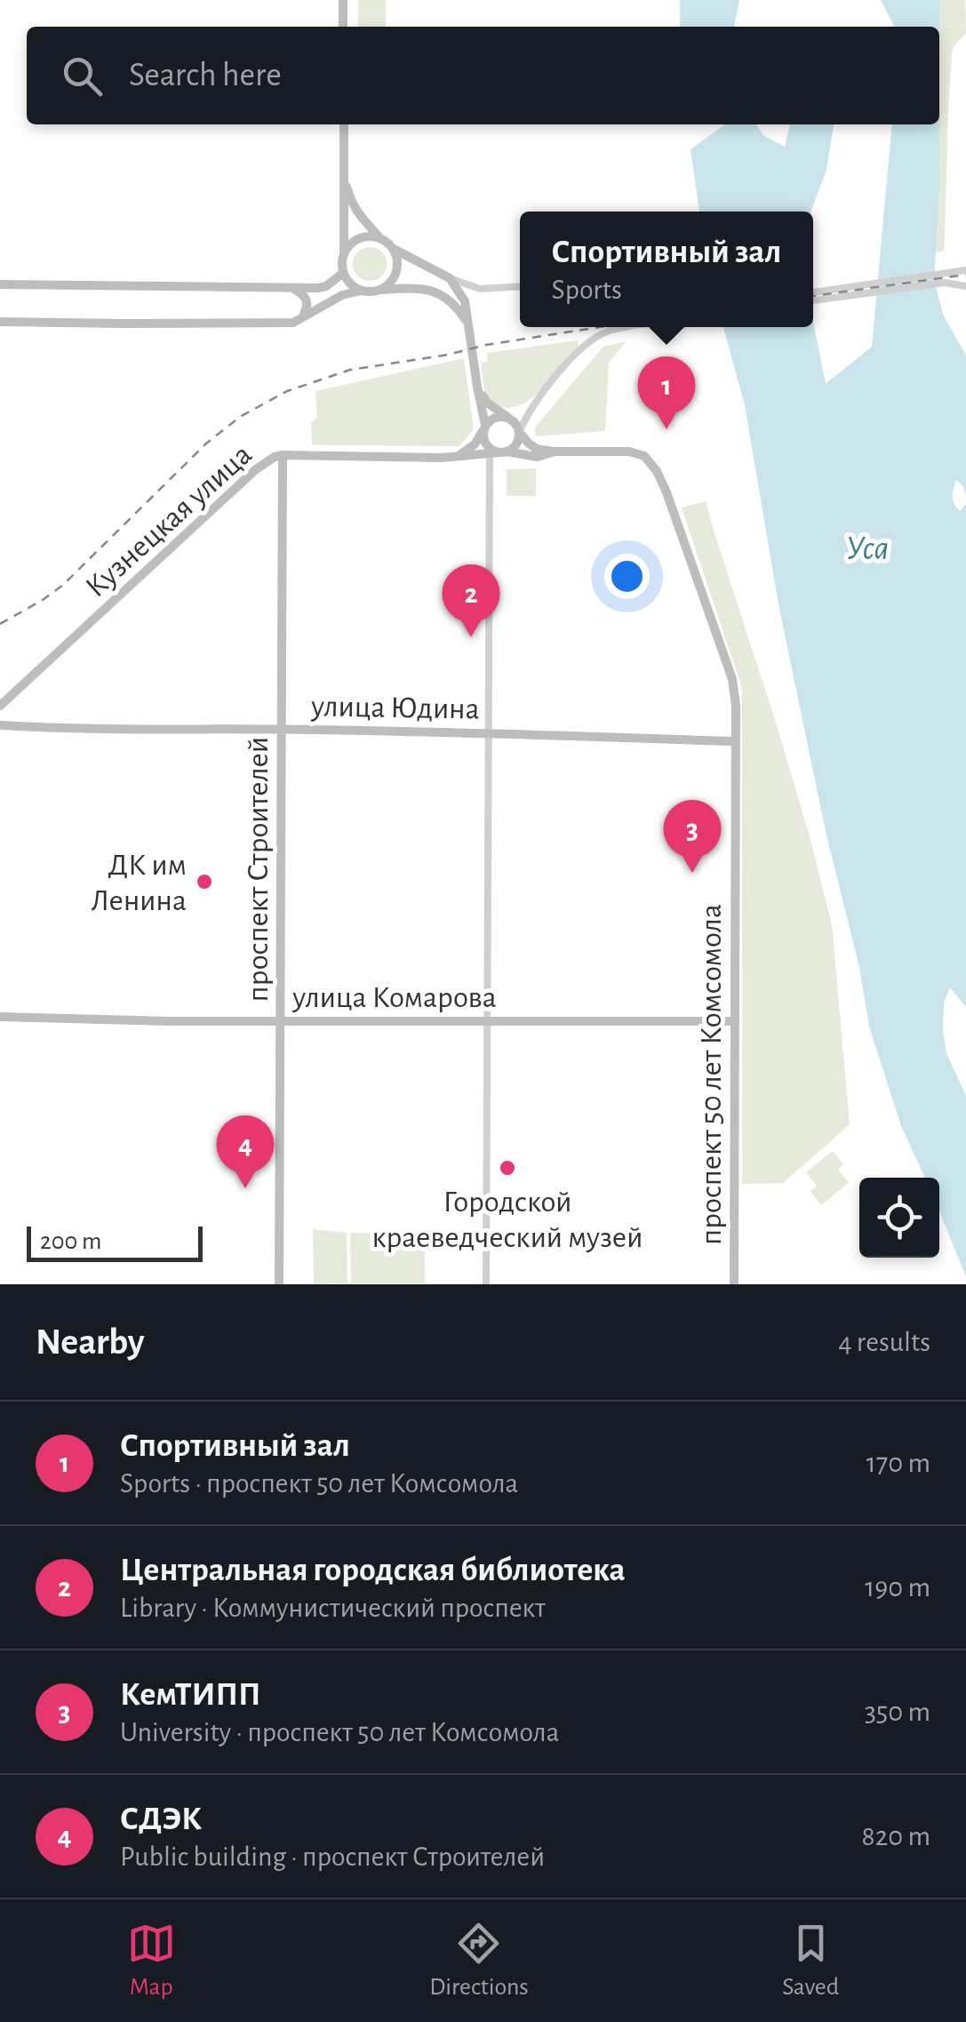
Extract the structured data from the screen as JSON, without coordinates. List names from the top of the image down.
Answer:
{
  "streets": {
    "main road": [
      "Кузнецкая улица",
      "улица Юдина",
      "проспект Строителей",
      "улица Комарова",
      "проспект 50 лет Комсомола"
    ]
  },
  "crossings": [
    ["Кузнецкая улица", "проспект Строителей"],
    ["Кузнецкая улица", "проспект 50 лет Комсомола"],
    ["улица Юдина", "проспект Строителей"],
    ["улица Юдина", "проспект 50 лет Комсомола"],
    ["проспект Строителей", "улица Комарова"],
    ["улица Комарова", "проспект 50 лет Комсомола"]
  ],
  "water": ["Уса"],
  "places": ["ДК им Ленина", "Городской краеведческий музей"],
  "scale_bar": "200 m",
  "page": {
    "search": "Search here",
    "popup": ["Спортивный зал", "Sports"],
    "pins": [
      "1",
      "2",
      "3",
      "4"
    ],
    "scale": "200 m",
    "heading": ["Nearby", "4 results"],
    "list": [
      {
        "mark": "1",
        "name": "Спортивный зал",
        "note": "Sports · проспект 50 лет Комсомола",
        "value": "170 m"
      },
      {
        "mark": "2",
        "name": "Центральная городская библиотека",
        "note": "Library · Коммунистический проспект",
        "value": "190 m"
      },
      {
        "mark": "3",
        "name": "КемТИПП",
        "note": "University · проспект 50 лет Комсомола",
        "value": "350 m"
      },
      {
        "mark": "4",
        "name": "СДЭК",
        "note": "Public building · проспект Строителей",
        "value": "820 m"
      }
    ],
    "nav": ["Map", "Directions", "Saved"]
  }
}
